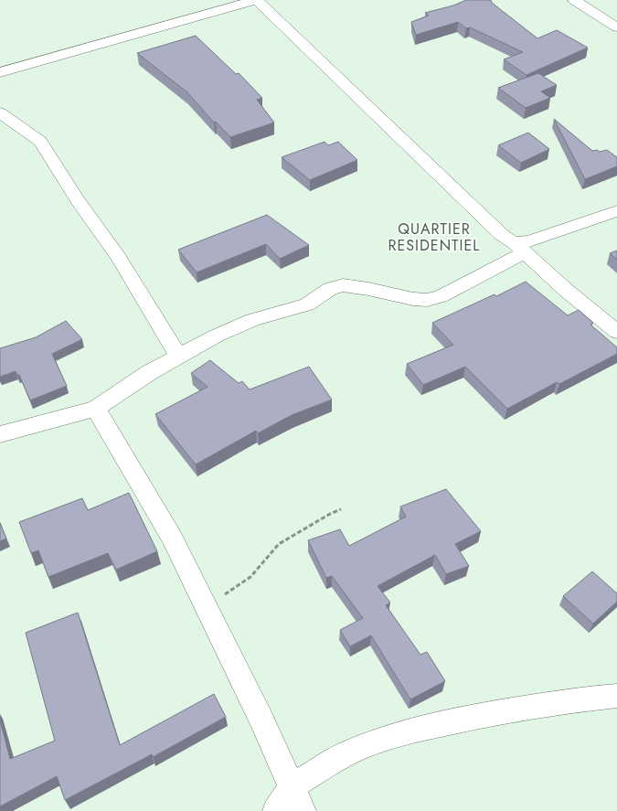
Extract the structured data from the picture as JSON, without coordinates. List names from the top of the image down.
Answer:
{
  "districts": ["QUARTIER RESIDENTIEL"]
}
